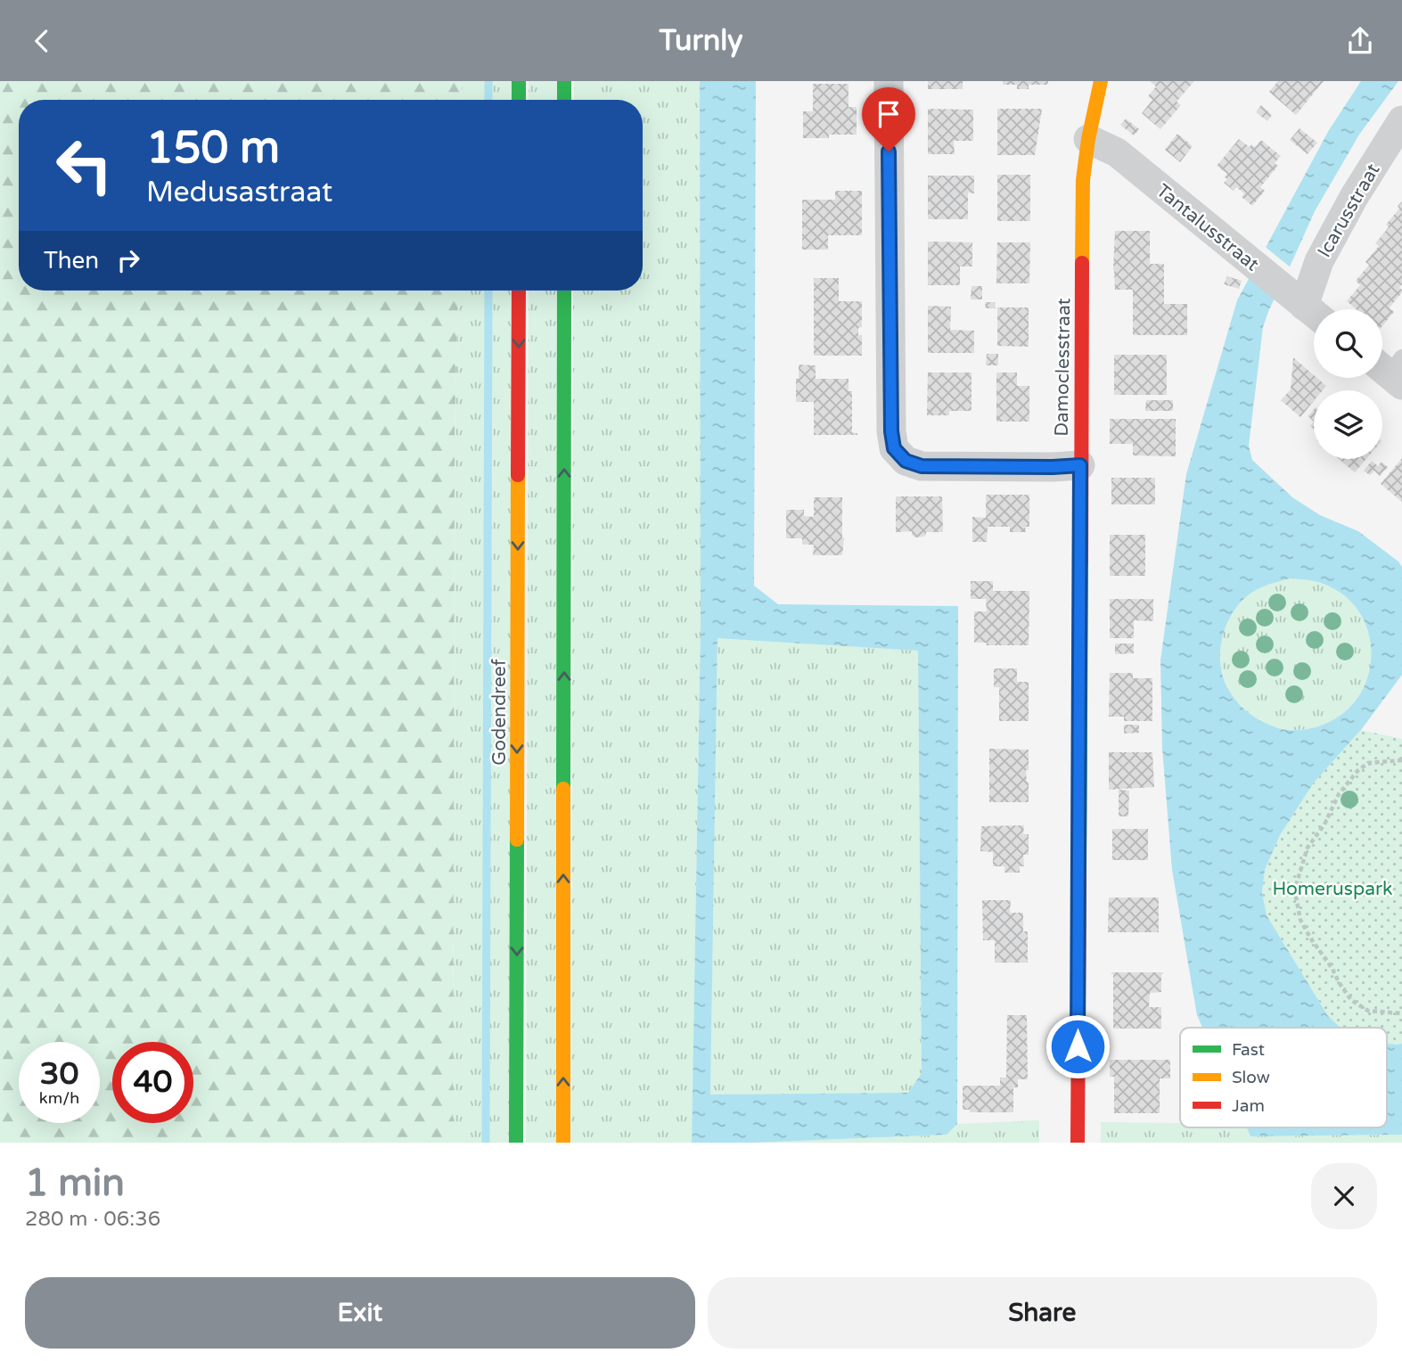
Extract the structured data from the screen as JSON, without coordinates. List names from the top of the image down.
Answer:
{
  "streets": {
    "main road": ["Damoclesstraat", "Godendreef"],
    "street": ["Icarusstraat", "Tantalusstraat"]
  },
  "crossings": [
    ["Icarusstraat", "Tantalusstraat"],
    ["Tantalusstraat", "Damoclesstraat"]
  ],
  "parks": ["Homeruspark"],
  "legend": ["Fast", "Slow", "Jam"],
  "page": {
    "header": "Turnly",
    "turn": ["150 m", "Medusastraat"],
    "then": "Then",
    "speed": "30 km/h",
    "limit": "40",
    "heading": ["1 min", "280 m · 06:36"],
    "buttons": ["Exit", "Share"]
  }
}
